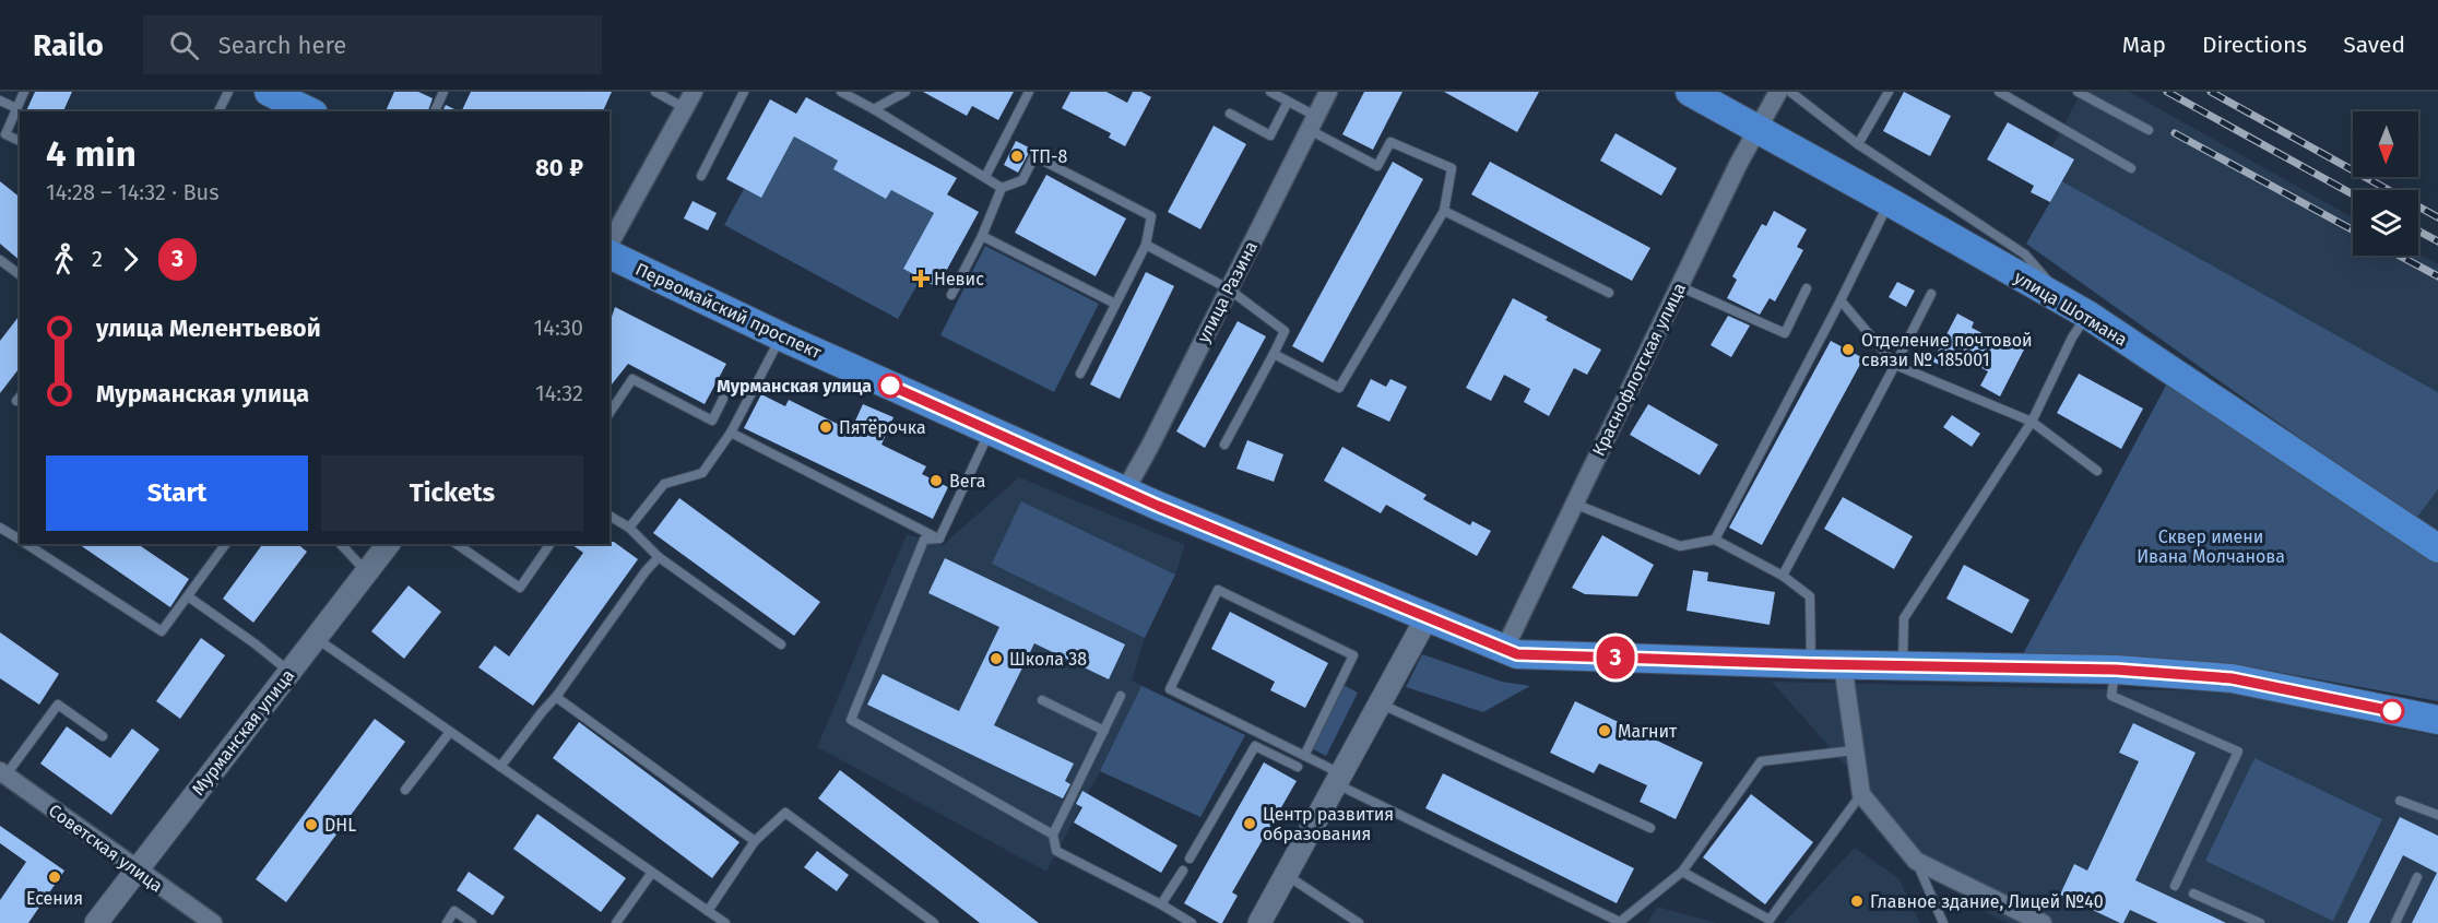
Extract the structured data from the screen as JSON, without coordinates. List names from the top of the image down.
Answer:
{
  "streets": {
    "main road": ["улица Шотмана", "Первомайский проспект"],
    "street": [
      "улица Разина",
      "Краснофлотская улица",
      "Мурманская улица",
      "Советская улица"
    ]
  },
  "crossings": [
    ["улица Разина", "Первомайский проспект"],
    ["улица Шотмана", "Краснофлотская улица"],
    ["Первомайский проспект", "Краснофлотская улица"],
    ["Мурманская улица", "Советская улица"]
  ],
  "parks": ["Сквер имени Ивана Молчанова"],
  "places": {
    "other": [
      "ТП-8",
      "Отделение почтовой связи № 185001",
      "Мурманская улица",
      "Пятёрочка",
      "Вега",
      "Школа 38",
      "Магнит",
      "Центр развития образования",
      "DHL",
      "Есения",
      "Главное здание, Лицей №40"
    ],
    "health": ["Невис"]
  },
  "lines": ["bus line 3"],
  "north": "bottom",
  "page": {
    "header": "Railo",
    "search": "Search here",
    "nav": ["Map", "Directions", "Saved"],
    "on_map": "3",
    "heading": ["4 min", "14:28 – 14:32 · Bus", "80 ₽"],
    "legs": ["2", "3"],
    "list": [
      {
        "name": "улица Мелентьевой",
        "value": "14:30"
      },
      {
        "name": "Мурманская улица",
        "value": "14:32"
      }
    ],
    "buttons": ["Start", "Tickets"]
  }
}
